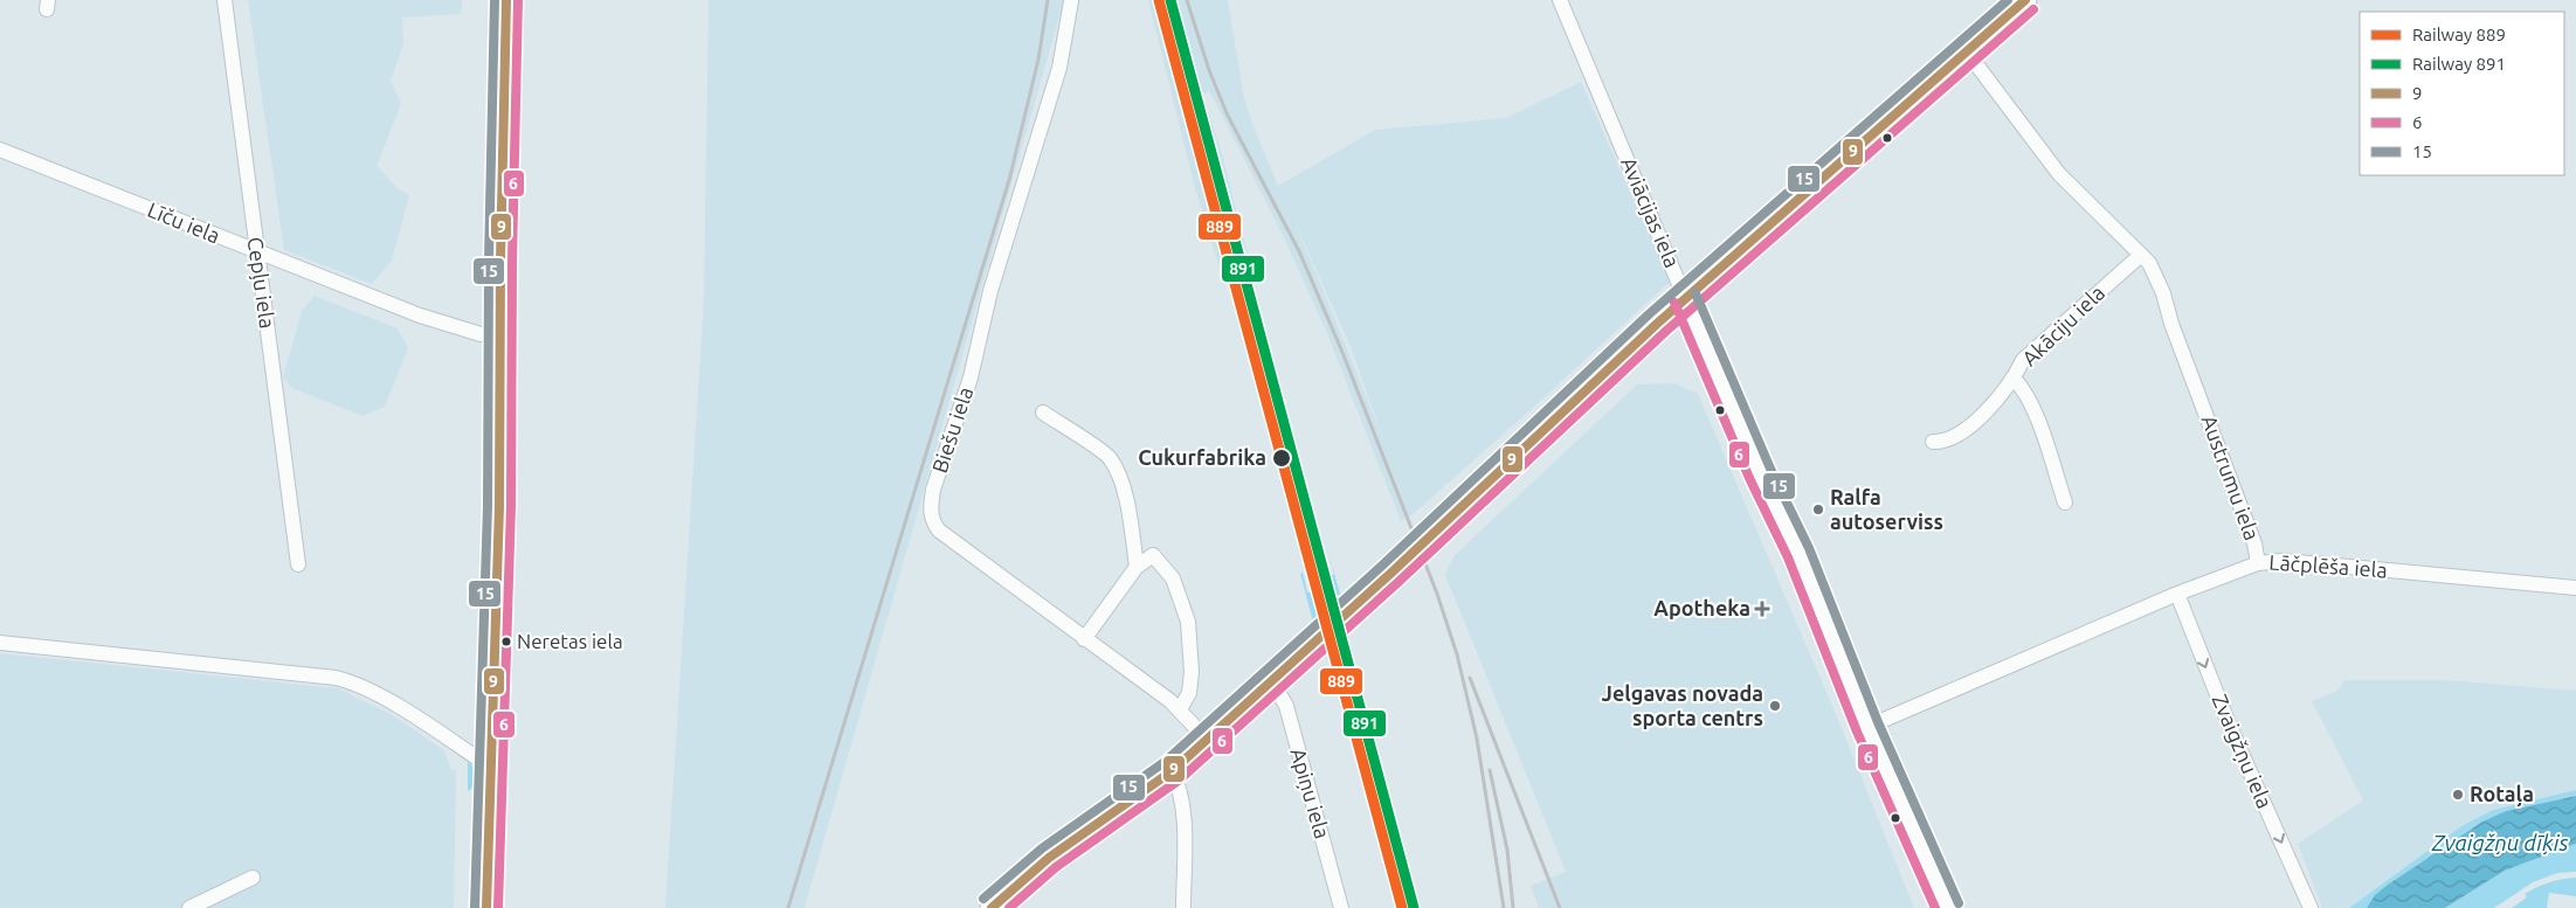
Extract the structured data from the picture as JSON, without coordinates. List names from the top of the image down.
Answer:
{
  "streets": {
    "main road": ["Aviācijas iela"],
    "street": [
      "Līču iela",
      "Cepļu iela",
      "Akāciju iela",
      "Biešu iela",
      "Austrumu iela",
      "Lāčplēša iela",
      "Zvaigžņu iela",
      "Apiņu iela"
    ]
  },
  "crossings": [
    ["Aviācijas iela", "Lāčplēša iela"],
    ["Līču iela", "Cepļu iela"],
    ["Akāciju iela", "Austrumu iela"],
    ["Austrumu iela", "Lāčplēša iela"],
    ["Lāčplēša iela", "Zvaigžņu iela"]
  ],
  "one_way": ["Zvaigžņu iela"],
  "water": ["Zvaigžņu dīķis"],
  "places": {
    "other": [
      "Cukurfabrika",
      "Ralfa autoserviss",
      "Neretas iela",
      "Jelgavas novada sporta centrs",
      "Rotaļa"
    ],
    "health": ["Apotheka"]
  },
  "lines": [
    "rail line 889",
    "rail line 891",
    "transit line 9",
    "transit line 6",
    "transit line 15"
  ],
  "legend": [
    "Railway 889",
    "Railway 891",
    "9",
    "6",
    "15"
  ]
}
